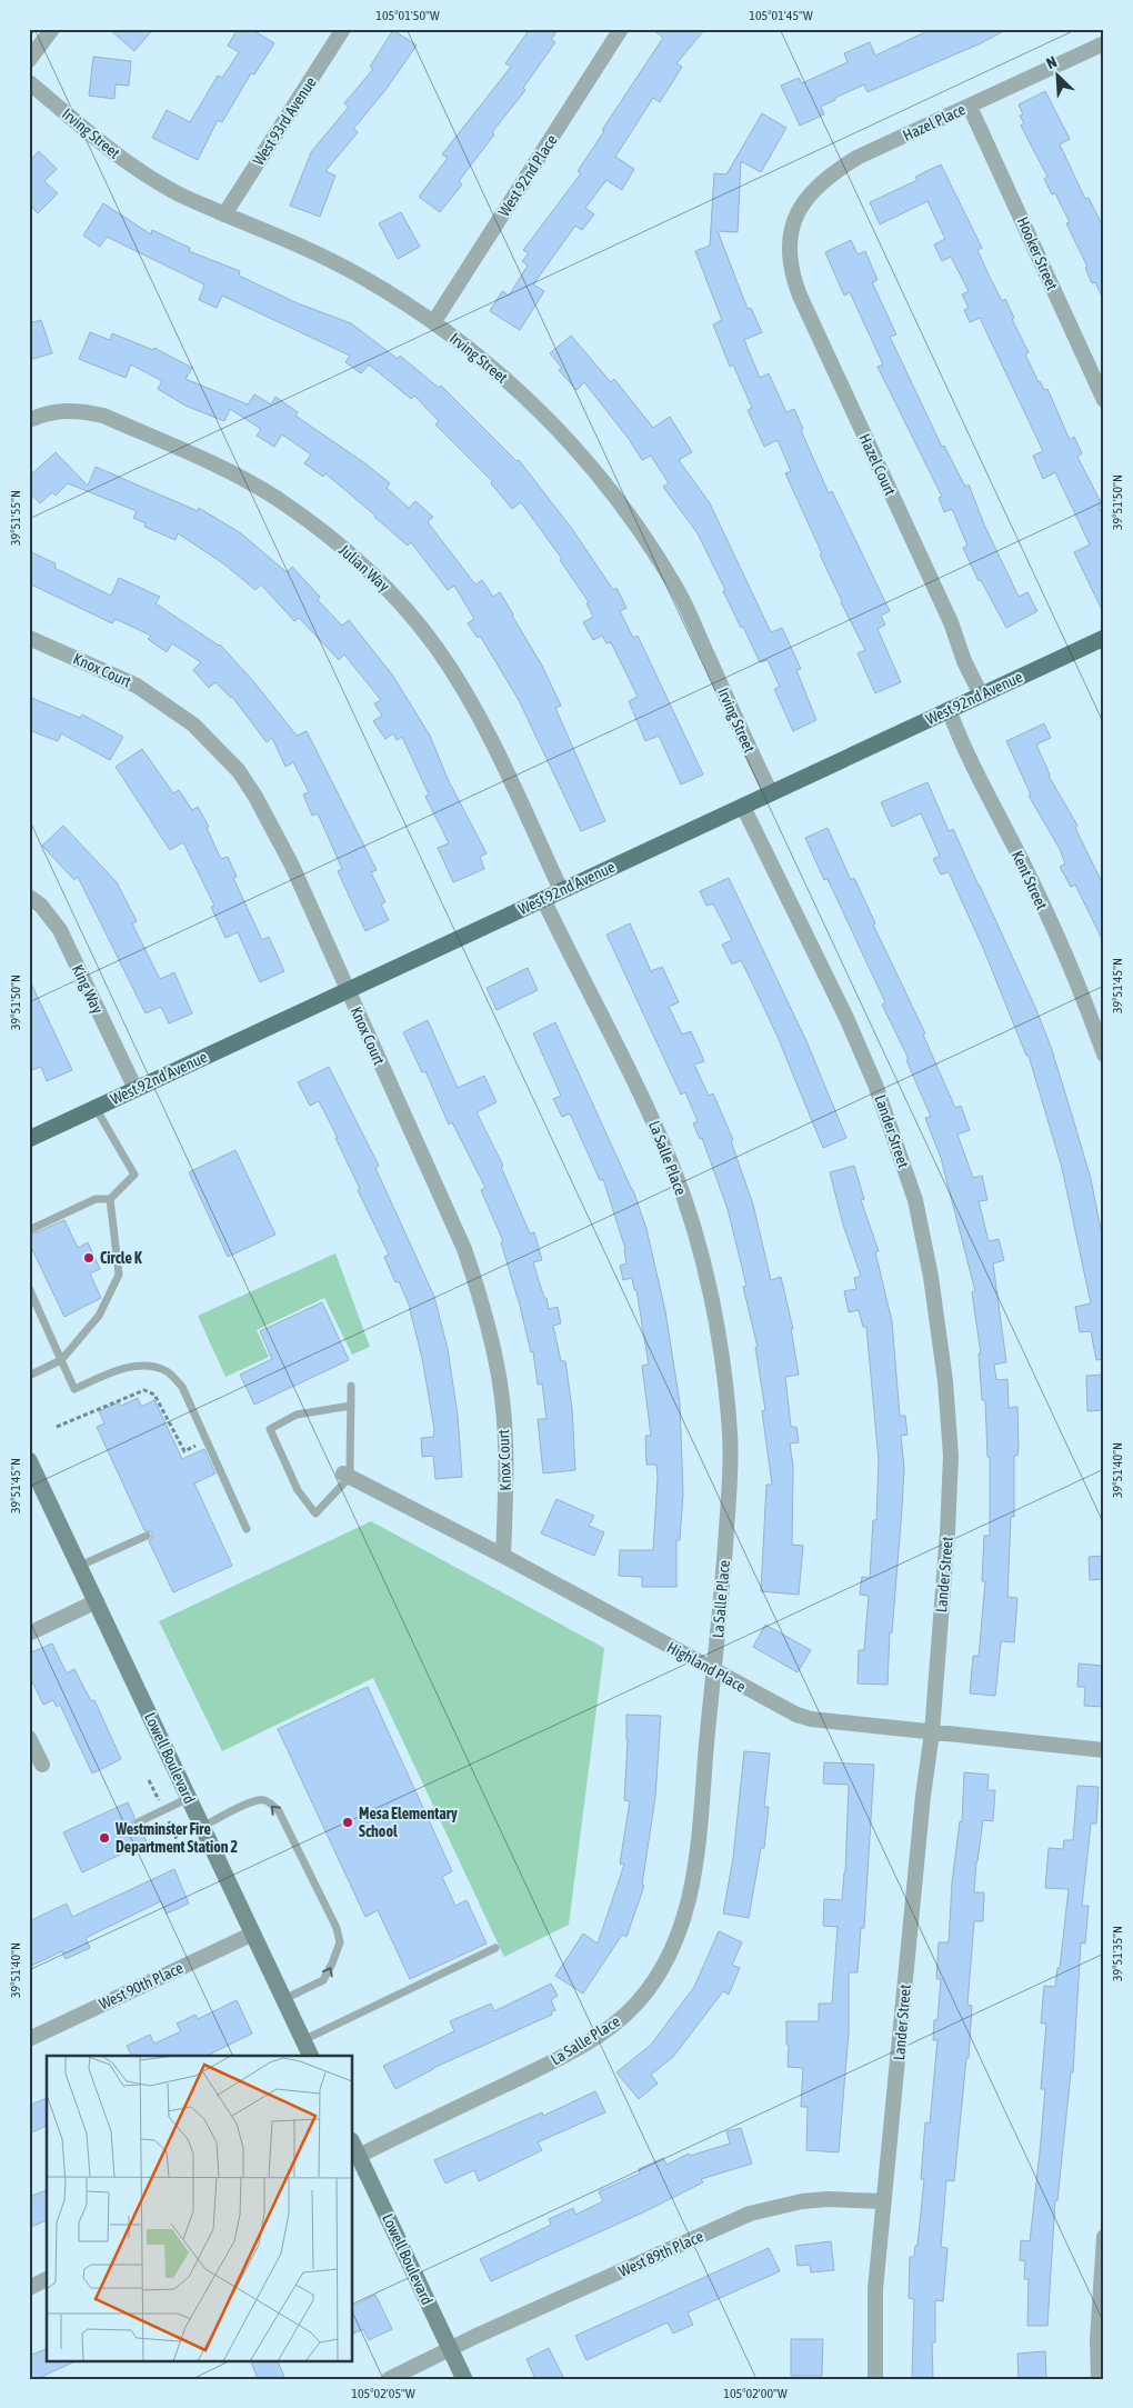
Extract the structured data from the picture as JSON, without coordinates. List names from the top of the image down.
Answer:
{
  "streets": {
    "main road": ["West 92nd Avenue"],
    "street": [
      "West 93rd Avenue",
      "Hazel Place",
      "Irving Street",
      "West 92nd Place",
      "Hooker Street",
      "Hazel Court",
      "Julian Way",
      "Knox Court",
      "Kent Street",
      "King Way",
      "Lander Street",
      "La Salle Place",
      "Highland Place",
      "Lowell Boulevard",
      "West 90th Place",
      "West 89th Place"
    ]
  },
  "crossings": [
    ["West 93rd Avenue", "Irving Street"],
    ["Hazel Place", "Hooker Street"],
    ["Hazel Place", "Hazel Court"],
    ["Irving Street", "West 92nd Place"],
    ["Irving Street", "West 92nd Avenue"],
    ["Hazel Court", "West 92nd Avenue"],
    ["Julian Way", "West 92nd Avenue"],
    ["Knox Court", "West 92nd Avenue"],
    ["Knox Court", "Highland Place"],
    ["West 92nd Avenue", "Kent Street"],
    ["West 92nd Avenue", "King Way"],
    ["West 92nd Avenue", "Lander Street"],
    ["West 92nd Avenue", "La Salle Place"],
    ["Lander Street", "Highland Place"],
    ["Lander Street", "West 89th Place"],
    ["La Salle Place", "Highland Place"],
    ["La Salle Place", "Lowell Boulevard"],
    ["Lowell Boulevard", "West 90th Place"],
    ["Lowell Boulevard", "West 89th Place"]
  ],
  "places": ["Circle K", "Mesa Elementary School", "Westminster Fire Department Station 2"],
  "north": "top left",
  "coordinates": [
    "105°01'50\"W",
    "105°01'45\"W",
    "39°51'50\"N",
    "39°51'55\"N",
    "39°51'45\"N",
    "39°51'40\"N",
    "39°51'35\"N",
    "105°02'05\"W",
    "105°02'00\"W"
  ]
}
